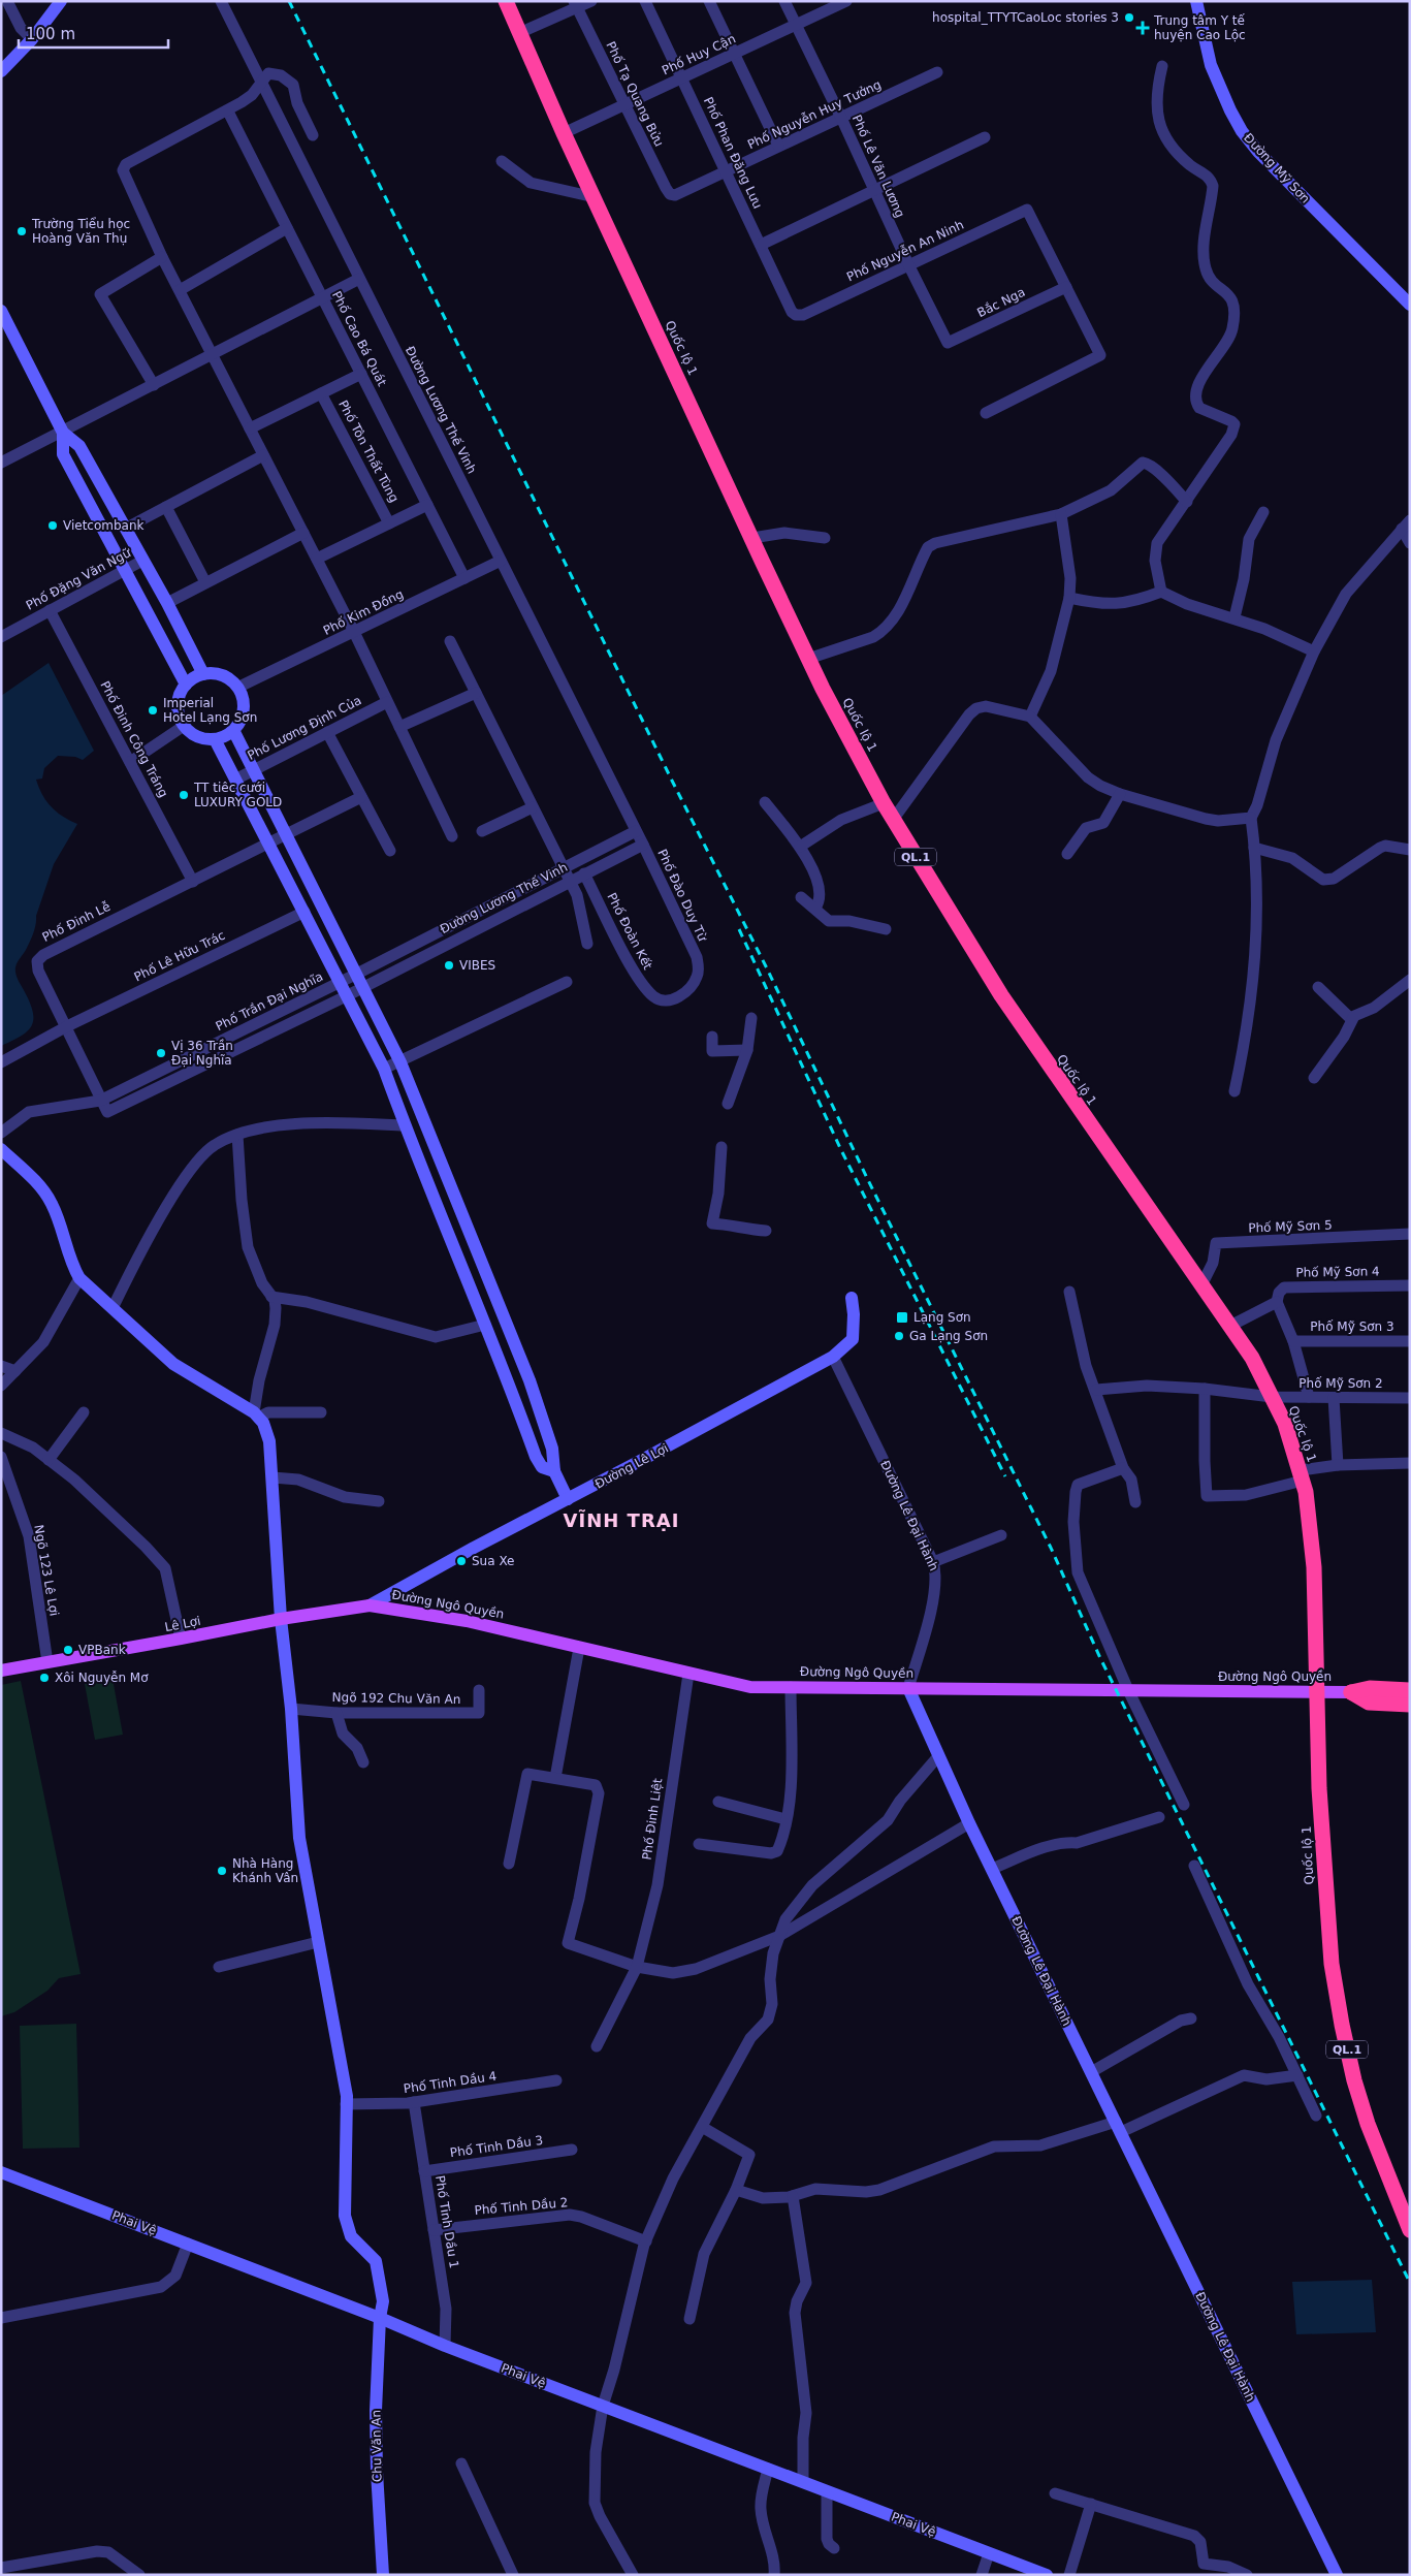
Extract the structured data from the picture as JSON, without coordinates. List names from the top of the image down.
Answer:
{
  "streets": {
    "highway": ["Quốc lộ 1", "QL.1", "Đường Ngô Quyền"],
    "main road": ["Lê Lợi"],
    "street": [
      "Phố Huy Cận",
      "Phố Tạ Quang Bửu",
      "Phố Nguyễn Huy Tưởng",
      "Phố Phan Đăng Lưu",
      "Phố Lê Văn Lương",
      "Đường Mỹ Sơn",
      "Phố Nguyễn An Ninh",
      "Bắc Nga",
      "Phố Cao Bá Quát",
      "Đường Lương Thế Vinh",
      "Phố Tôn Thất Tùng",
      "Phố Đặng Văn Ngữ",
      "Phố Kim Đồng",
      "Phố Lương Định Của",
      "Phố Đinh Công Tráng",
      "Phố Đào Duy Từ",
      "Phố Đinh Lễ",
      "Phố Đoàn Kết",
      "Phố Lê Hữu Trác",
      "Phố Trần Đại Nghĩa",
      "Phố Mỹ Sơn 5",
      "Phố Mỹ Sơn 4",
      "Phố Mỹ Sơn 3",
      "Phố Mỹ Sơn 2",
      "Đường Lê Lợi",
      "Đường Lê Đại Hành",
      "Ngõ 123 Lê Lợi",
      "Ngõ 192 Chu Văn An",
      "Phố Đinh Liệt",
      "Phố Tinh Dầu 4",
      "Phố Tinh Dầu 3",
      "Phố Tinh Dầu 2",
      "Phố Tinh Dầu 1",
      "Phai Vệ",
      "Chu Văn An"
    ]
  },
  "crossings": [
    ["Phố Huy Cận", "Phố Tạ Quang Bửu"],
    ["Phố Huy Cận", "Phố Phan Đăng Lưu"],
    ["Phố Huy Cận", "Phố Lê Văn Lương"],
    ["Phố Huy Cận", "Quốc lộ 1"],
    ["Phố Tạ Quang Bửu", "Phố Nguyễn Huy Tưởng"],
    ["Phố Nguyễn Huy Tưởng", "Phố Phan Đăng Lưu"],
    ["Phố Nguyễn Huy Tưởng", "Phố Lê Văn Lương"],
    ["Phố Phan Đăng Lưu", "Phố Nguyễn An Ninh"],
    ["Phố Lê Văn Lương", "Phố Nguyễn An Ninh"],
    ["Phố Lê Văn Lương", "Bắc Nga"],
    ["Phố Nguyễn An Ninh", "Bắc Nga"],
    ["Phố Cao Bá Quát", "Phố Kim Đồng"],
    ["Quốc lộ 1", "Phố Mỹ Sơn 5"],
    ["Quốc lộ 1", "Phố Mỹ Sơn 2"],
    ["Quốc lộ 1", "Đường Ngô Quyền"],
    ["Đường Lương Thế Vinh", "Phố Kim Đồng"],
    ["Đường Lương Thế Vinh", "Phố Đào Duy Từ"],
    ["Đường Lương Thế Vinh", "Phố Đinh Lễ"],
    ["Đường Lương Thế Vinh", "Phố Đoàn Kết"],
    ["Đường Lương Thế Vinh", "Phố Trần Đại Nghĩa"],
    ["Phố Đặng Văn Ngữ", "Phố Đinh Công Tráng"],
    ["Phố Đinh Công Tráng", "Phố Đinh Lễ"],
    ["Phố Đào Duy Từ", "Phố Đoàn Kết"],
    ["Phố Đinh Lễ", "Phố Lê Hữu Trác"],
    ["Phố Đinh Lễ", "Phố Trần Đại Nghĩa"],
    ["Đường Lê Lợi", "Đường Lê Đại Hành"],
    ["Đường Lê Lợi", "Đường Ngô Quyền"],
    ["Đường Lê Lợi", "Lê Lợi"],
    ["Đường Lê Đại Hành", "Đường Ngô Quyền"],
    ["Ngõ 123 Lê Lợi", "Lê Lợi"],
    ["Đường Ngô Quyền", "Lê Lợi"],
    ["Đường Ngô Quyền", "Phố Đinh Liệt"],
    ["Lê Lợi", "Chu Văn An"],
    ["Ngõ 192 Chu Văn An", "Chu Văn An"],
    ["Phố Tinh Dầu 4", "Phố Tinh Dầu 1"],
    ["Phố Tinh Dầu 4", "Chu Văn An"],
    ["Phố Tinh Dầu 3", "Phố Tinh Dầu 1"],
    ["Phố Tinh Dầu 2", "Phố Tinh Dầu 1"],
    ["Phố Tinh Dầu 1", "Phai Vệ"],
    ["Phai Vệ", "Chu Văn An"]
  ],
  "districts": ["VĨNH TRẠI"],
  "places": {
    "other": [
      "hospital_TTYTCaoLoc stories 3",
      "Trường Tiểu học Hoàng Văn Thụ",
      "Vietcombank",
      "Imperial Hotel Lạng Sơn",
      "TT tiêc cưới LUXURY GOLD",
      "VIBES",
      "Vị 36 Trần Đại Nghĩa",
      "Ga Lạng Sơn",
      "Sua Xe",
      "VPBank",
      "Xôi Nguyễn Mơ",
      "Nhà Hàng Khánh Vân"
    ],
    "health": ["Trung tâm Y tế huyện Cao Lộc"],
    "transit": ["Lạng Sơn"]
  },
  "scale_bar": "100 m"
}
